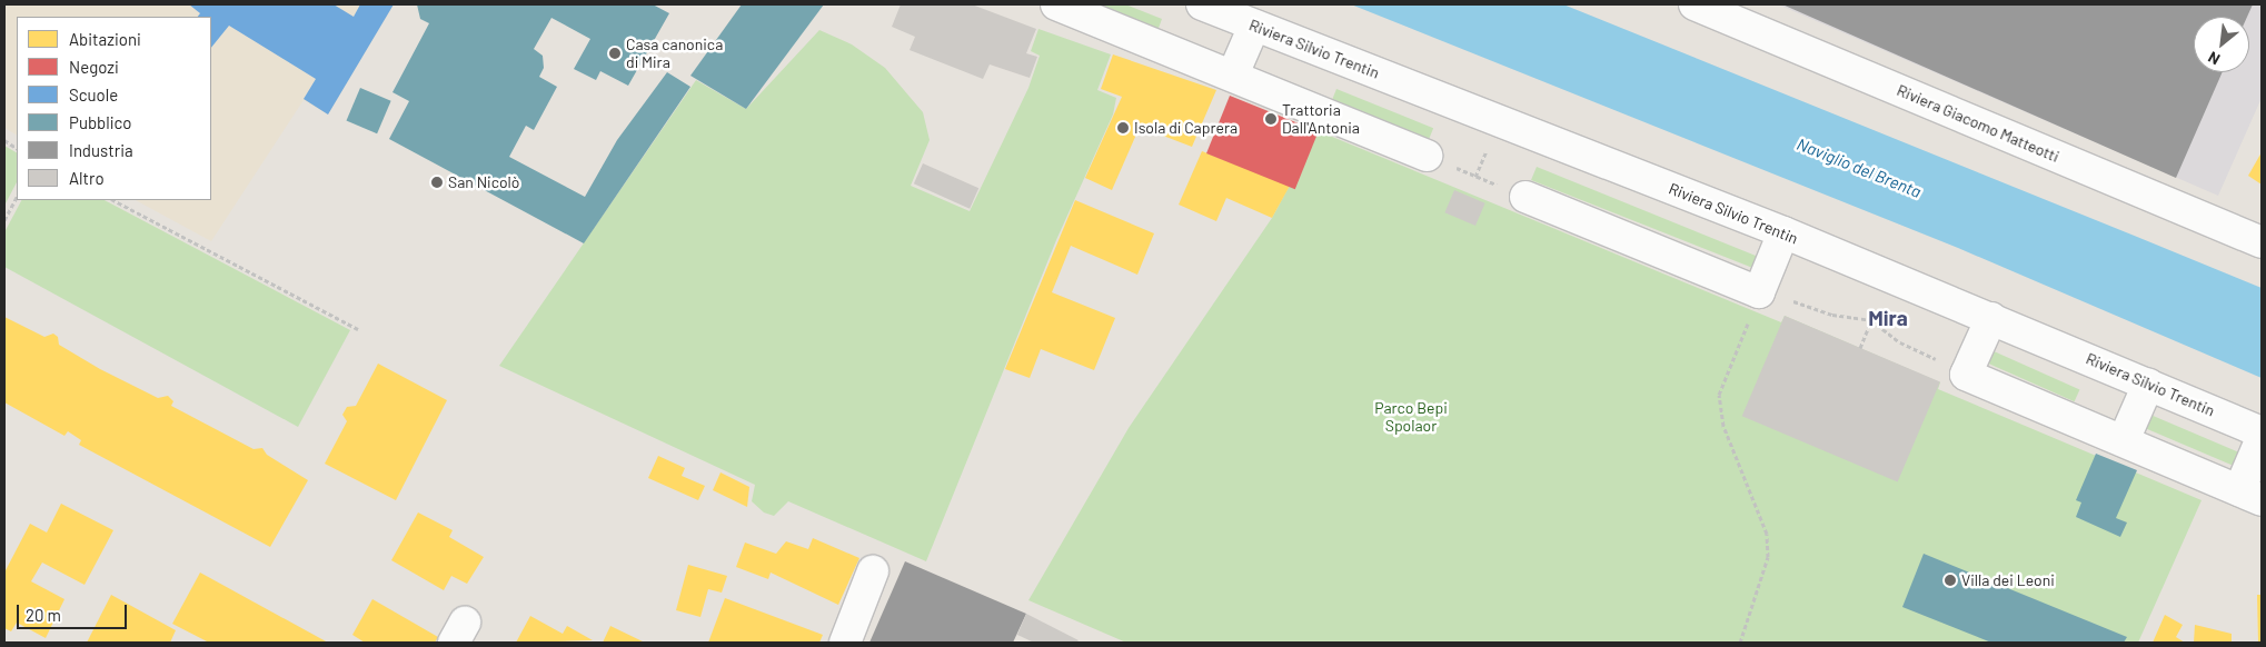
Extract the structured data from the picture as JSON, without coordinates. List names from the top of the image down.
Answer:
{
  "streets": {
    "street": ["Riviera Silvio Trentin", "Riviera Giacomo Matteotti"]
  },
  "districts": ["Mira"],
  "water": ["Naviglio del Brenta"],
  "parks": ["Parco Bepi Spolaor"],
  "places": [
    "Casa canonica di Mira",
    "Trattoria Dall'Antonia",
    "Isola di Caprera",
    "San Nicolò",
    "Villa dei Leoni"
  ],
  "legend": [
    "Abitazioni",
    "Negozi",
    "Scuole",
    "Pubblico",
    "Industria",
    "Altro"
  ],
  "scale_bar": "20 m",
  "north": "bottom left"
}
